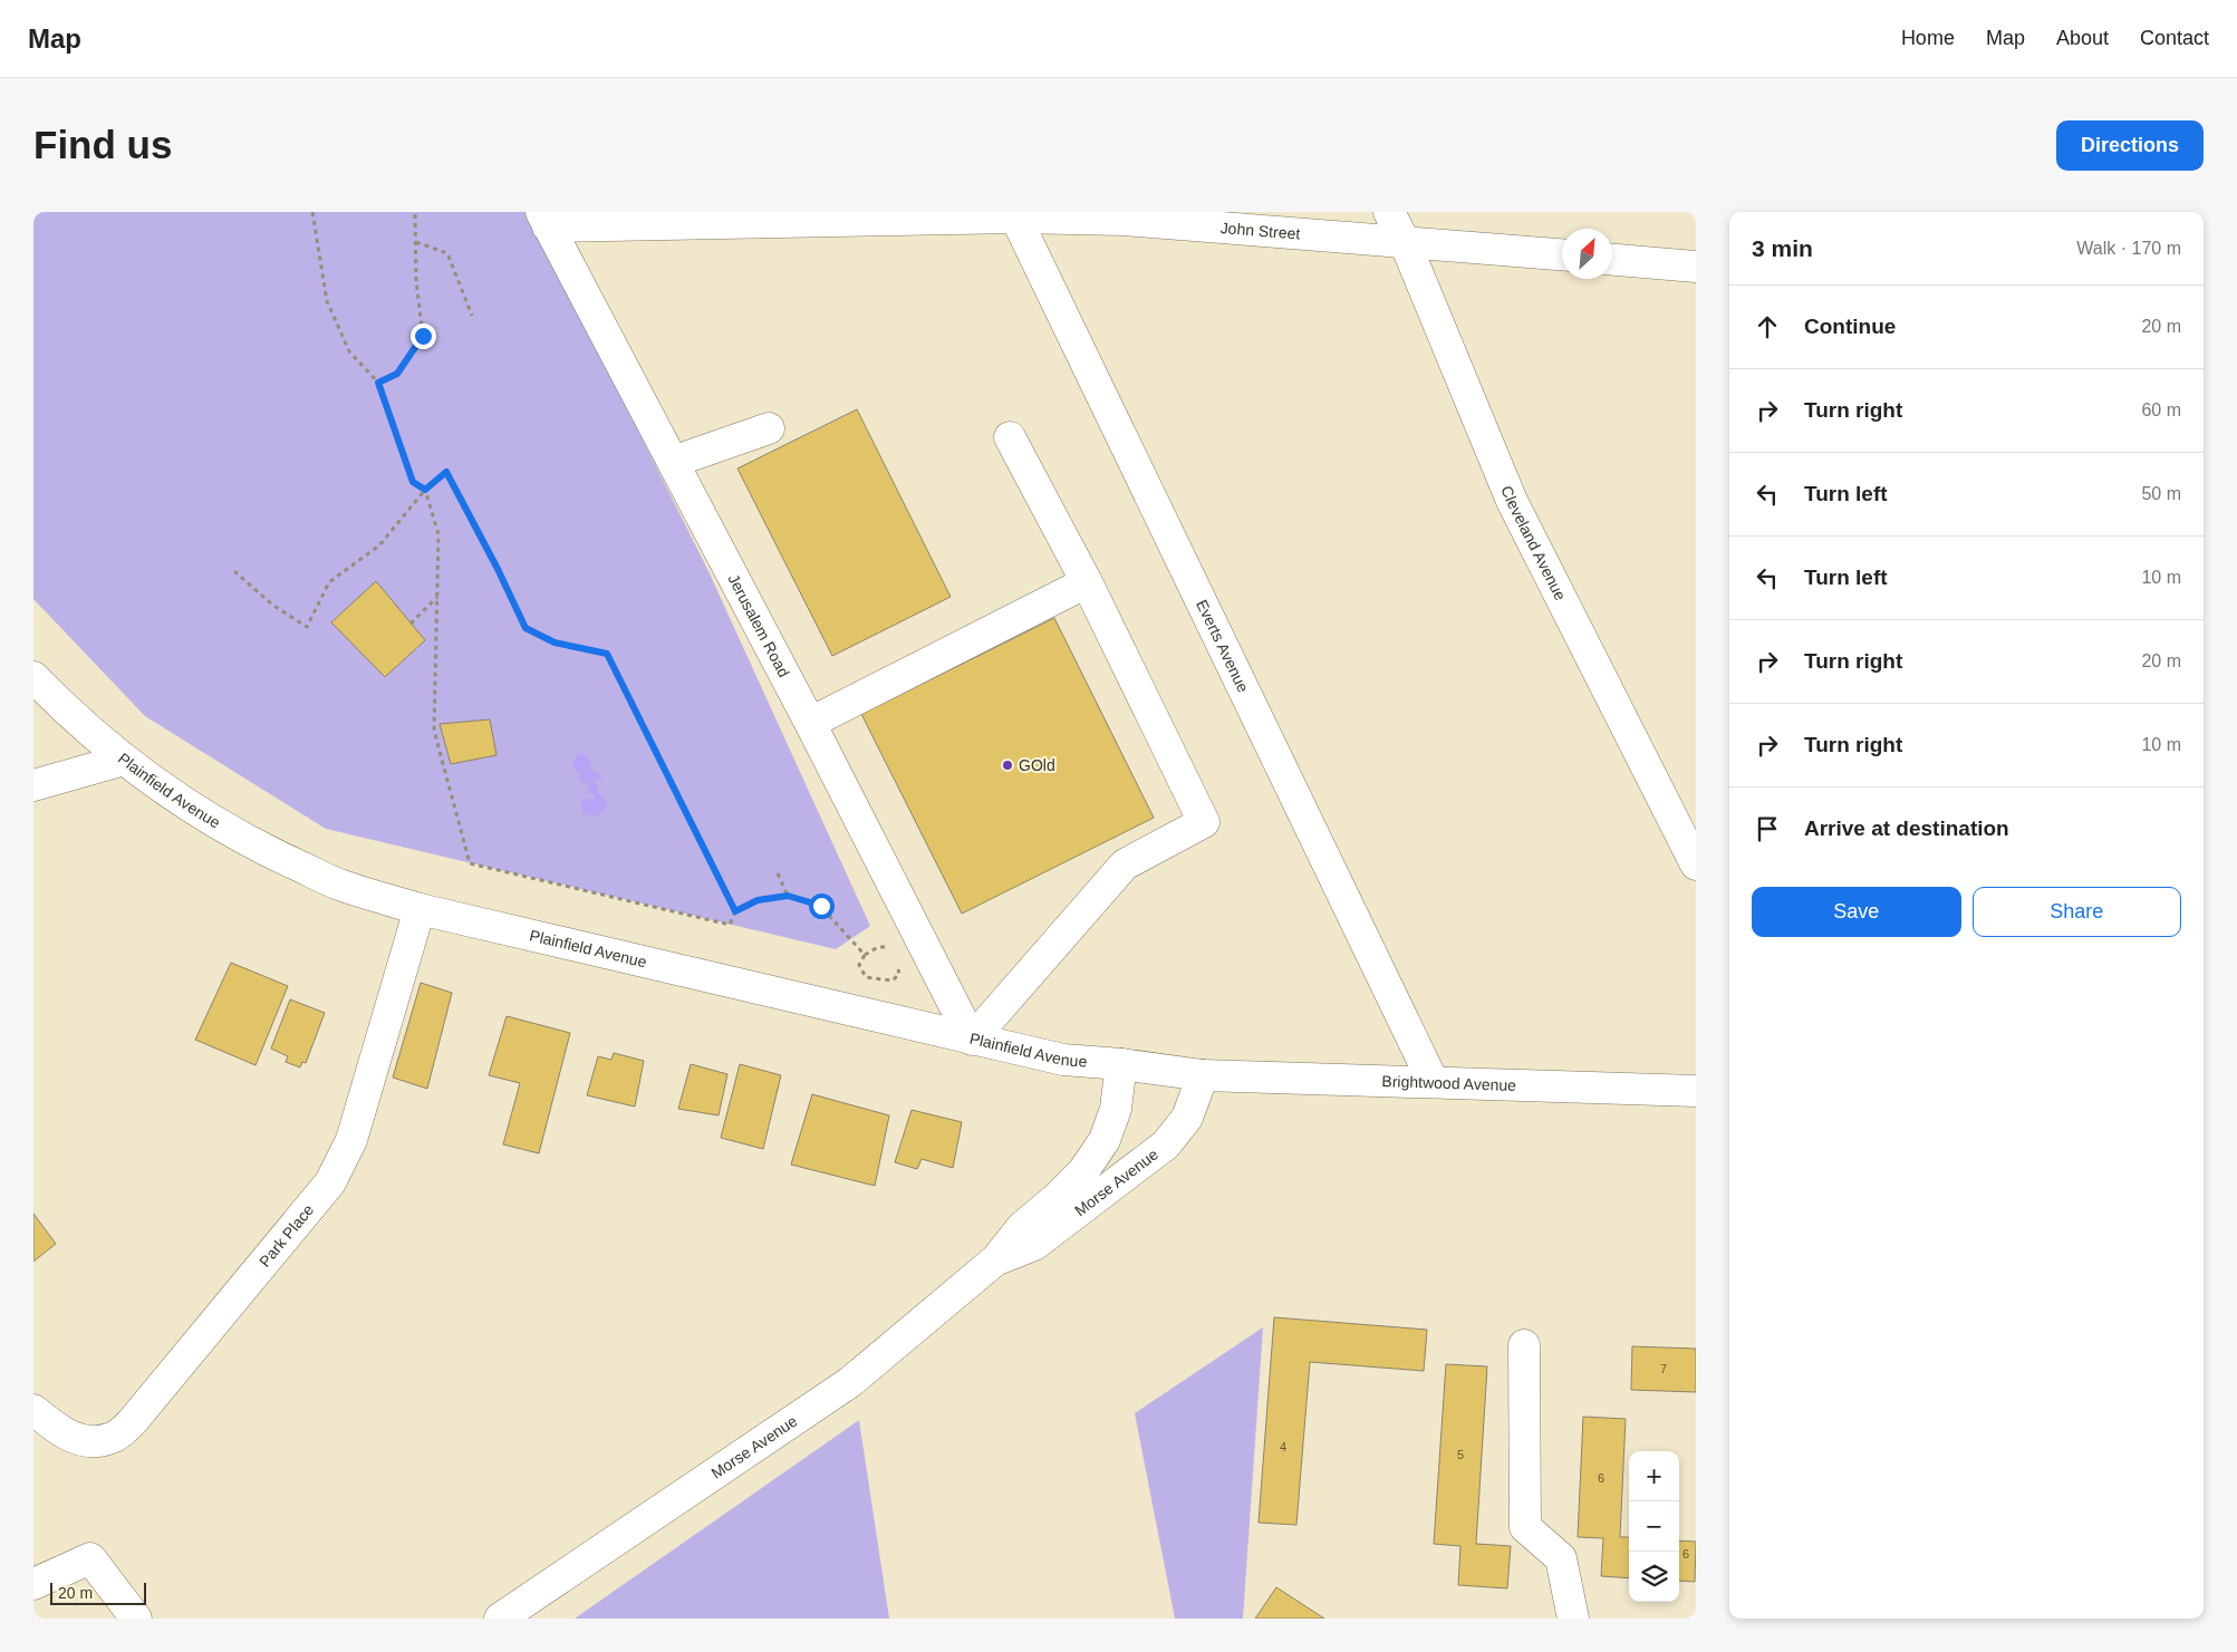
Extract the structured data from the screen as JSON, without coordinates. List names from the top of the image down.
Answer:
{
  "streets": {
    "street": [
      "John Street",
      "Cleveland Avenue",
      "Jerusalem Road",
      "Everts Avenue",
      "Plainfield Avenue",
      "Brightwood Avenue",
      "Morse Avenue",
      "Park Place"
    ]
  },
  "crossings": [
    ["John Street", "Cleveland Avenue"],
    ["John Street", "Jerusalem Road"],
    ["John Street", "Everts Avenue"],
    ["Jerusalem Road", "Plainfield Avenue"],
    ["Everts Avenue", "Brightwood Avenue"],
    ["Plainfield Avenue", "Brightwood Avenue"],
    ["Plainfield Avenue", "Morse Avenue"],
    ["Plainfield Avenue", "Park Place"],
    ["Brightwood Avenue", "Morse Avenue"]
  ],
  "places": ["GOld"],
  "house_numbers": [
    "7",
    "4",
    "5",
    "6",
    "6"
  ],
  "scale_bar": "20 m",
  "north": "top right",
  "page": {
    "header": "Map",
    "nav": [
      "Home",
      "Map",
      "About",
      "Contact"
    ],
    "buttons": [
      "Directions",
      ["Save", "Share"]
    ],
    "title": "Find us",
    "heading": ["3 min", "Walk · 170 m"],
    "list": [
      ["Continue", "20 m"],
      ["Turn right", "60 m"],
      ["Turn left", "50 m"],
      ["Turn left", "10 m"],
      ["Turn right", "20 m"],
      ["Turn right", "10 m"],
      "Arrive at destination"
    ],
    "map_buttons": ["+", "−"],
    "scale": "20 m"
  }
}
